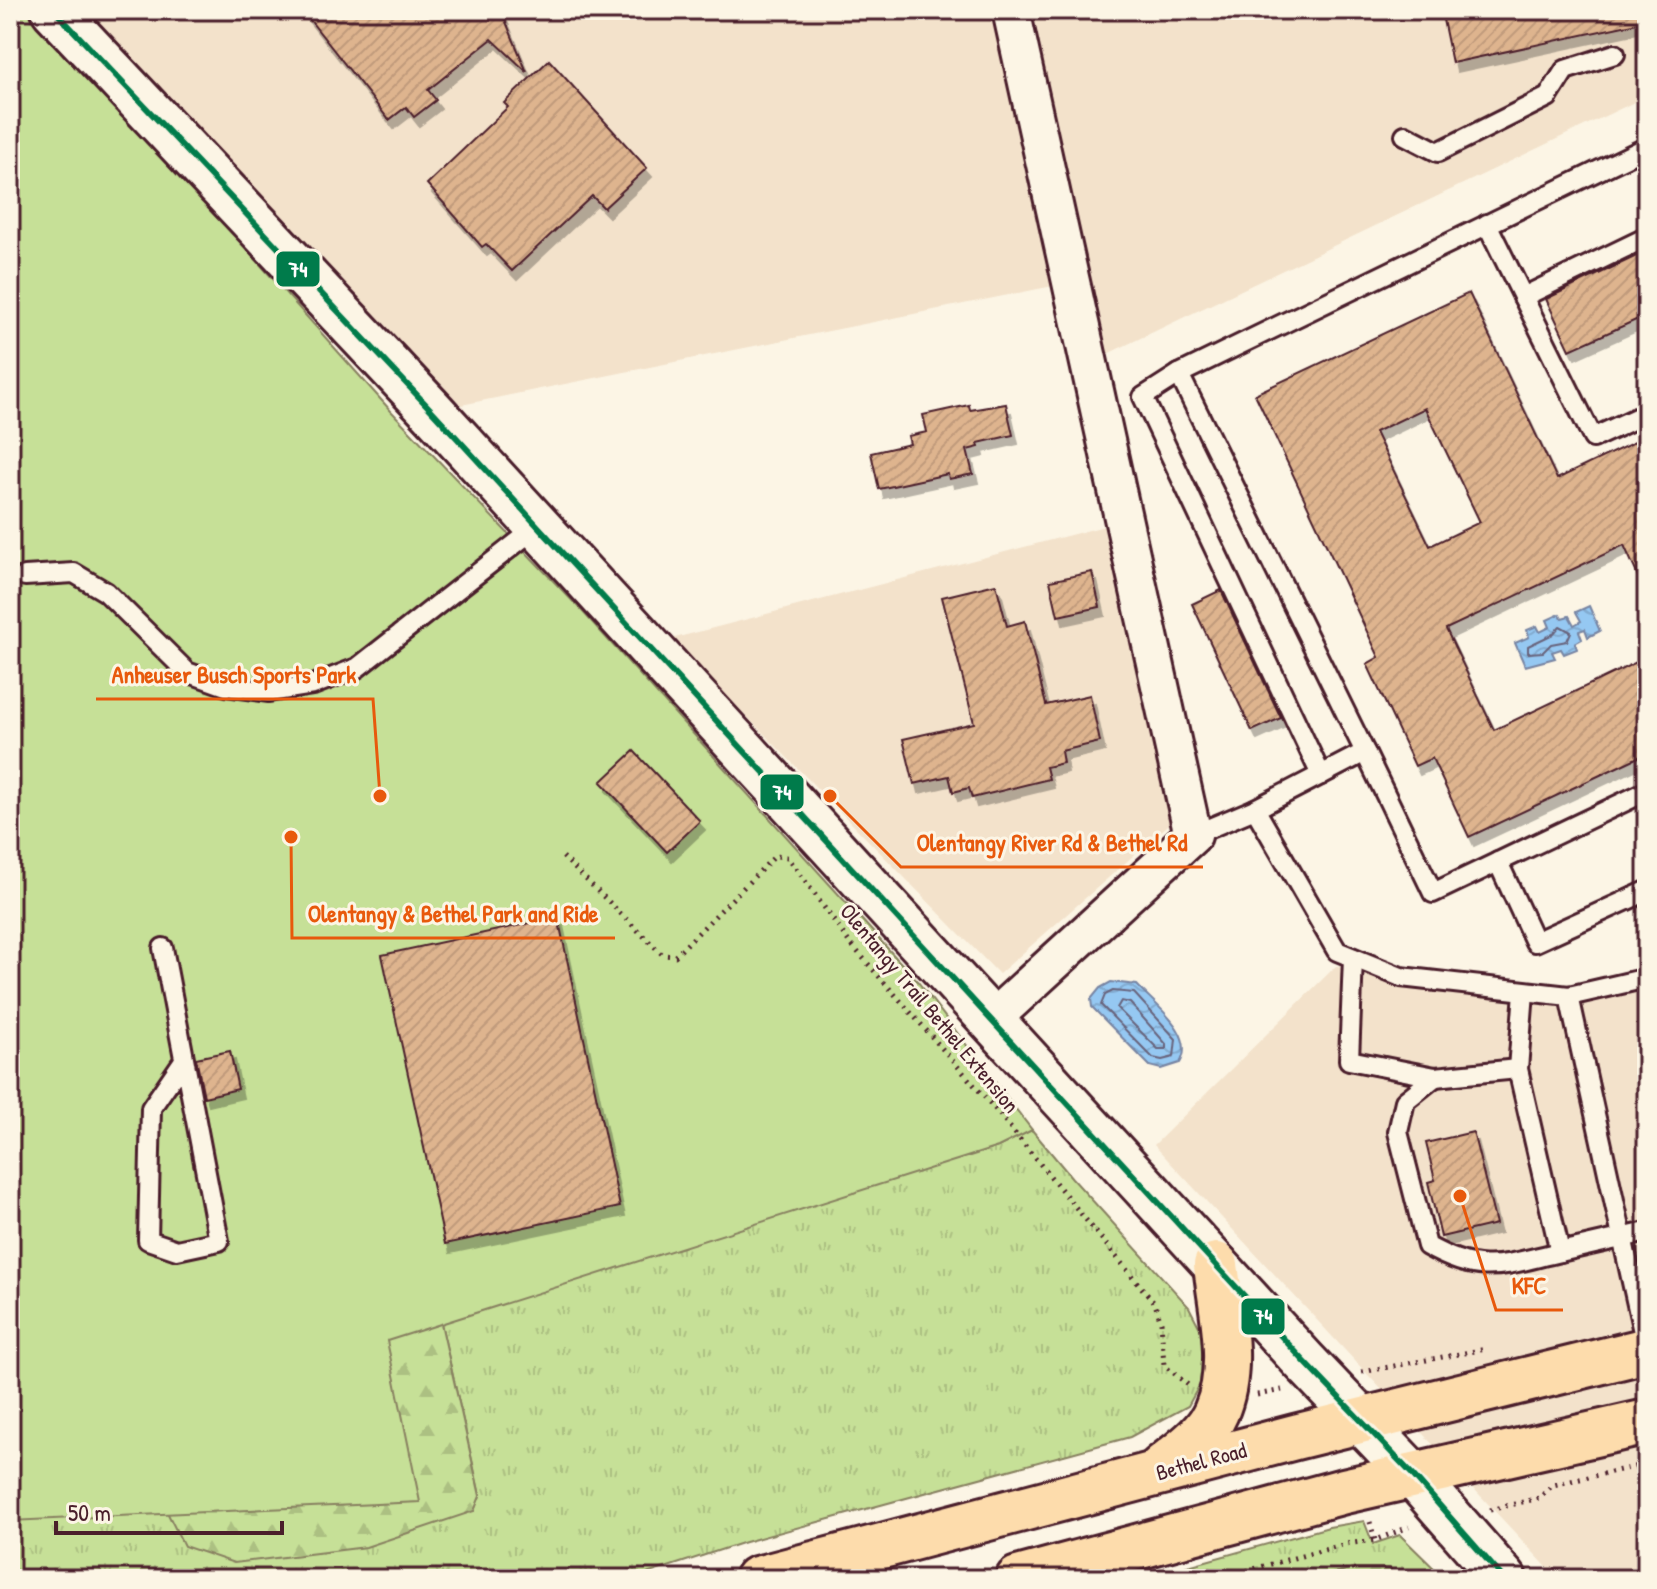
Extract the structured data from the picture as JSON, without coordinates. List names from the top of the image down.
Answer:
{
  "streets": {
    "main road": ["Bethel Road"],
    "path": ["Olentangy Trail Bethel Extension"]
  },
  "places": [
    "Anheuser Busch Sports Park",
    "Olentangy River Rd & Bethel Rd",
    "Olentangy & Bethel Park and Ride",
    "KFC"
  ],
  "lines": ["transit line 74"],
  "scale_bar": "50 m"
}
